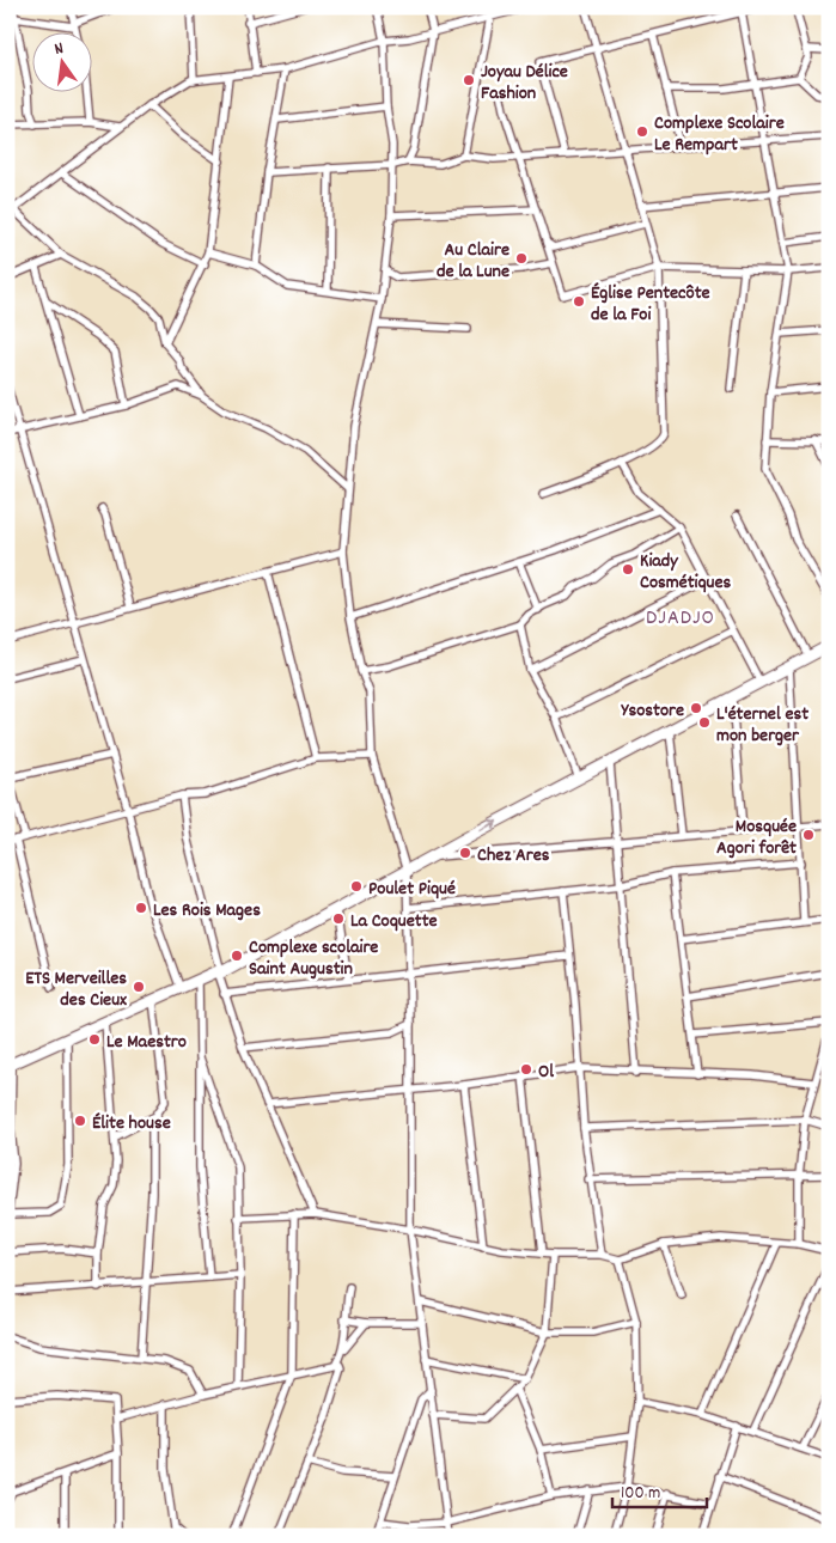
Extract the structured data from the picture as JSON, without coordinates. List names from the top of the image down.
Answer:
{
  "districts": ["DJADJO"],
  "places": [
    "Joyau Délice Fashion",
    "Complexe Scolaire Le Rempart",
    "Au Claire de la Lune",
    "Église Pentecôte de la Foi",
    "Kiady Cosmétiques",
    "Ysostore",
    "L'éternel est mon berger",
    "Mosquée Agori forêt",
    "Chez Ares",
    "Poulet Piqué",
    "Les Rois Mages",
    "La Coquette",
    "Complexe scolaire Saint Augustin",
    "ETS Merveilles des Cieux",
    "Le Maestro",
    "Ol",
    "Élite house"
  ],
  "scale_bar": "100 m",
  "north": "top"
}
